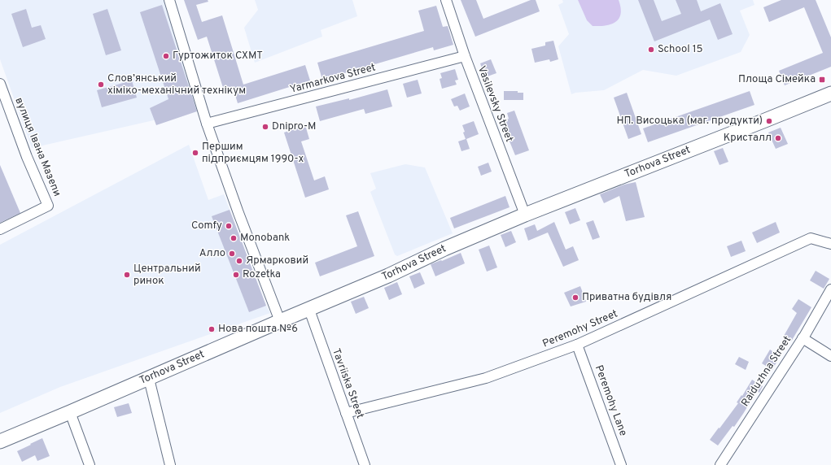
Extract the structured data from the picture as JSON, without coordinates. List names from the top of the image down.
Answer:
{
  "streets": {
    "street": [
      "Yarmarkova Street",
      "Vasilevsky Street",
      "вулиця Івана Мазепи",
      "Torhova Street",
      "Peremohy Street",
      "Raiduzhna Street",
      "Tavriiska Street",
      "Peremohy Lane"
    ]
  },
  "crossings": [
    ["Yarmarkova Street", "Vasilevsky Street"],
    ["Vasilevsky Street", "Torhova Street"],
    ["Torhova Street", "Tavriiska Street"],
    ["Peremohy Street", "Tavriiska Street"],
    ["Peremohy Street", "Peremohy Lane"]
  ],
  "places": {
    "other": [
      "School 15",
      "Гуртожиток СХМТ",
      "Слов’янський хіміко-механічний технікум",
      "НП. Висоцька (маг. продукти)",
      "Dnipro-M",
      "Кристалл",
      "Першим підприємцям 1990-х",
      "Comfy",
      "Monobank",
      "Алло",
      "Ярмарковий",
      "Центральний ринок",
      "Rozetka",
      "Приватна будівля",
      "Нова пошта №6"
    ],
    "transit": ["Площа Сімейка"]
  }
}
